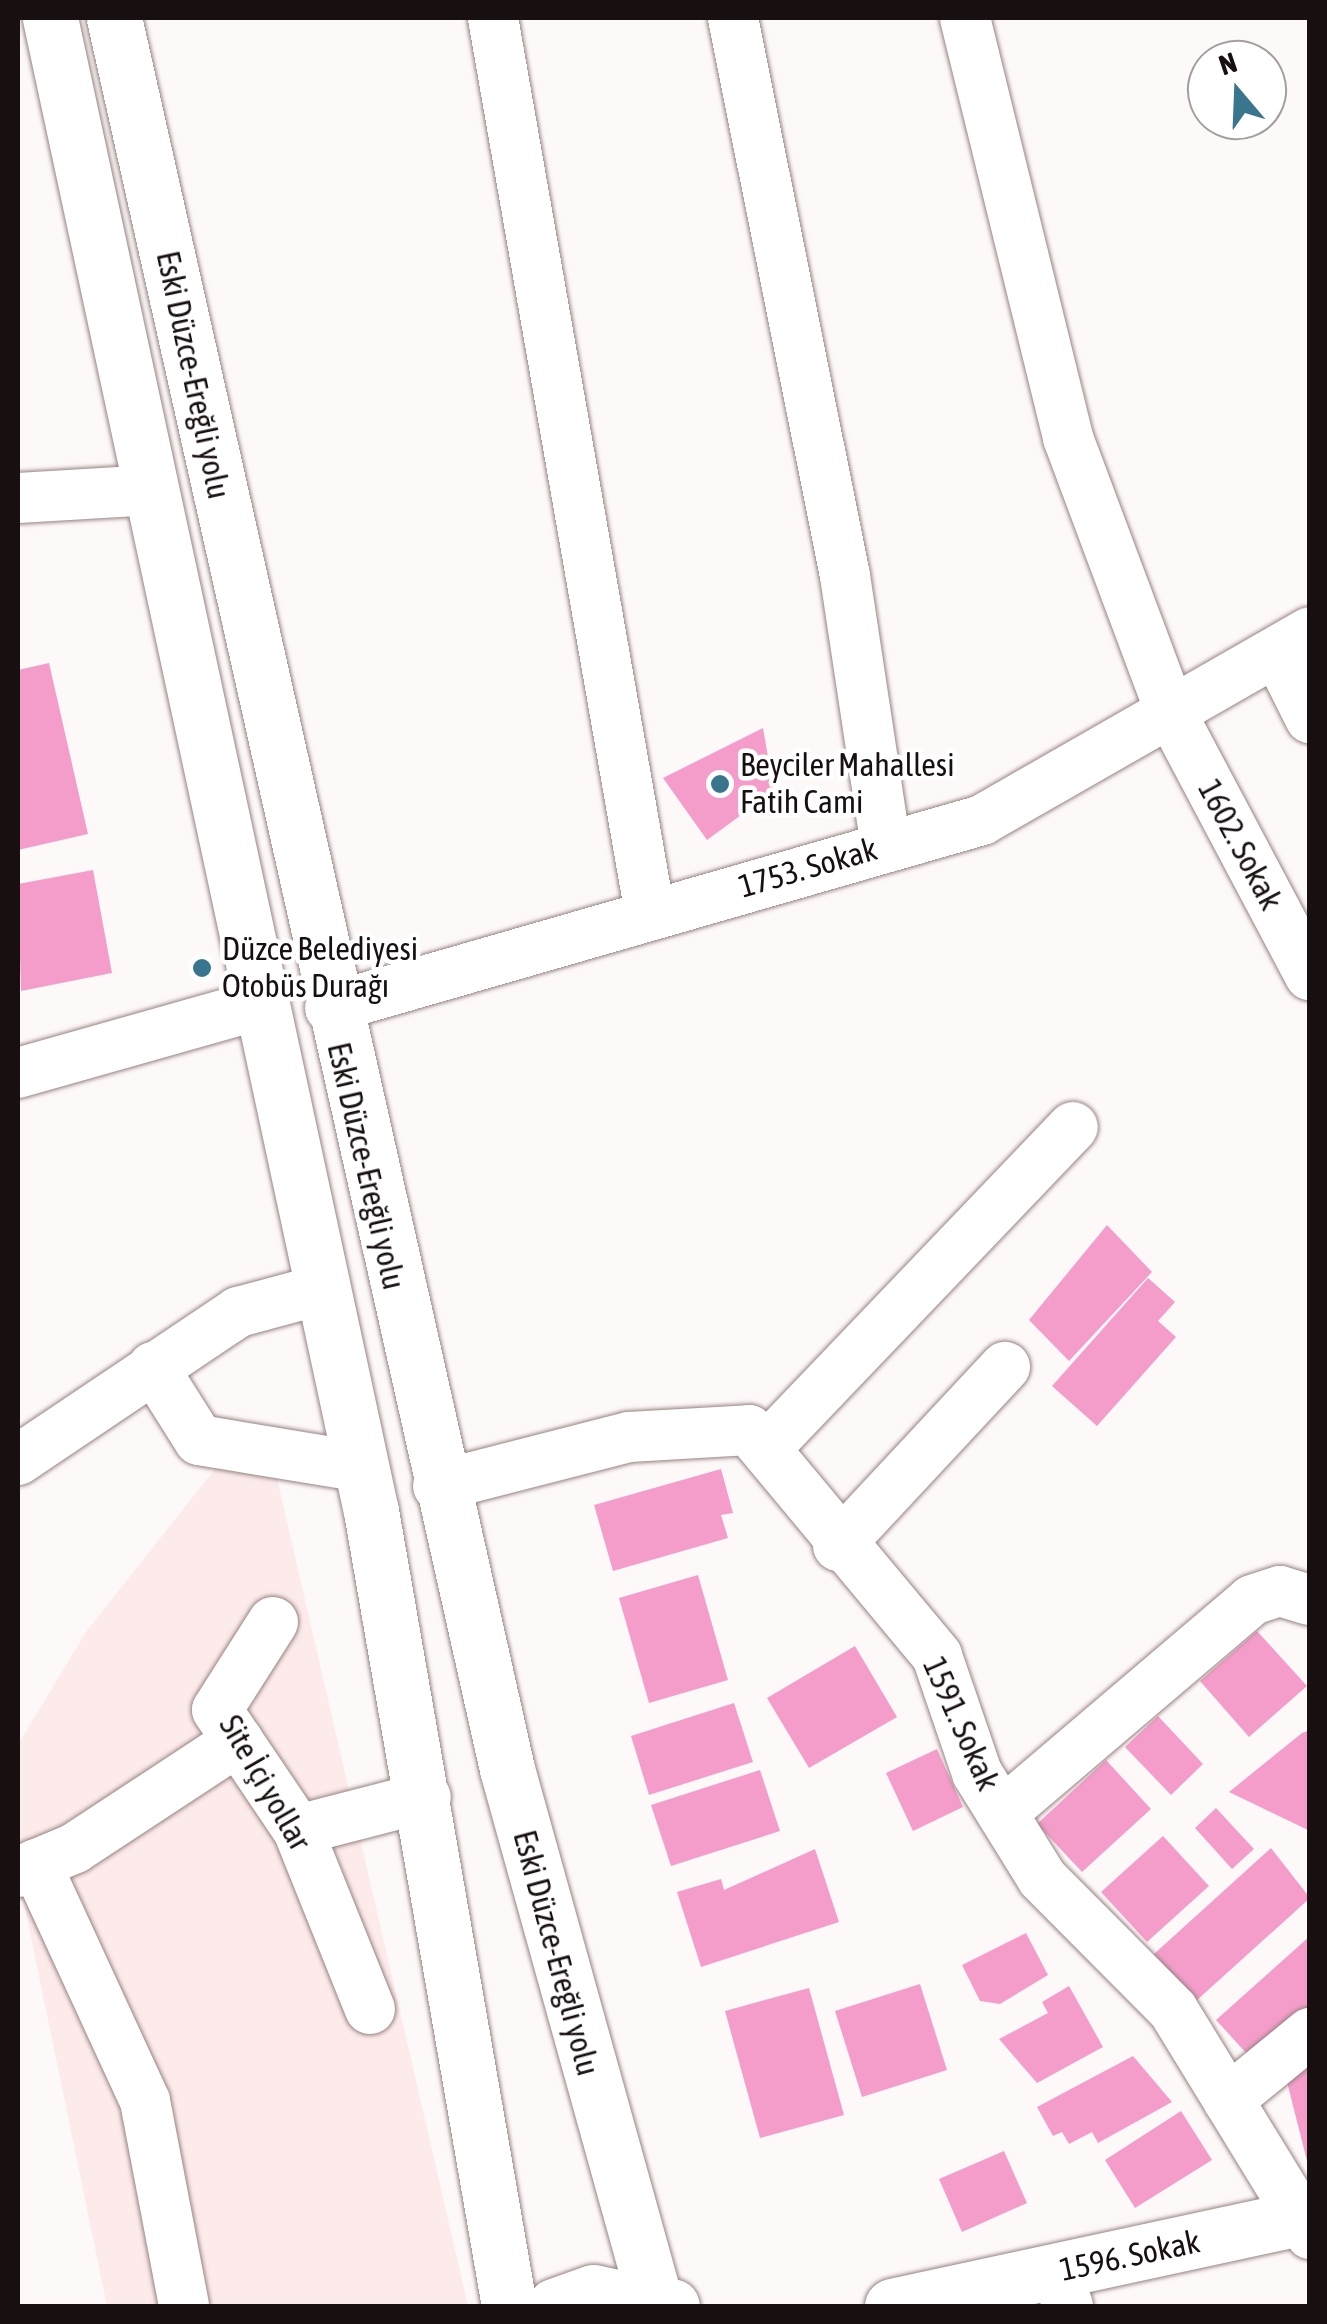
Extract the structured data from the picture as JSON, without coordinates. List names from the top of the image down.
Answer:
{
  "streets": {
    "main road": ["Eski Düzce-Ereğli yolu", "1596. Sokak"],
    "street": [
      "1602. Sokak",
      "1753. Sokak",
      "1591. Sokak",
      "Site İçi yollar"
    ]
  },
  "crossings": [
    ["Eski Düzce-Ereğli yolu", "1753. Sokak"],
    ["1602. Sokak", "1753. Sokak"],
    ["1591. Sokak", "1596. Sokak"]
  ],
  "places": ["Beyciler Mahallesi Fatih Cami", "Düzce Belediyesi Otobüs Durağı"],
  "north": "top"
}
